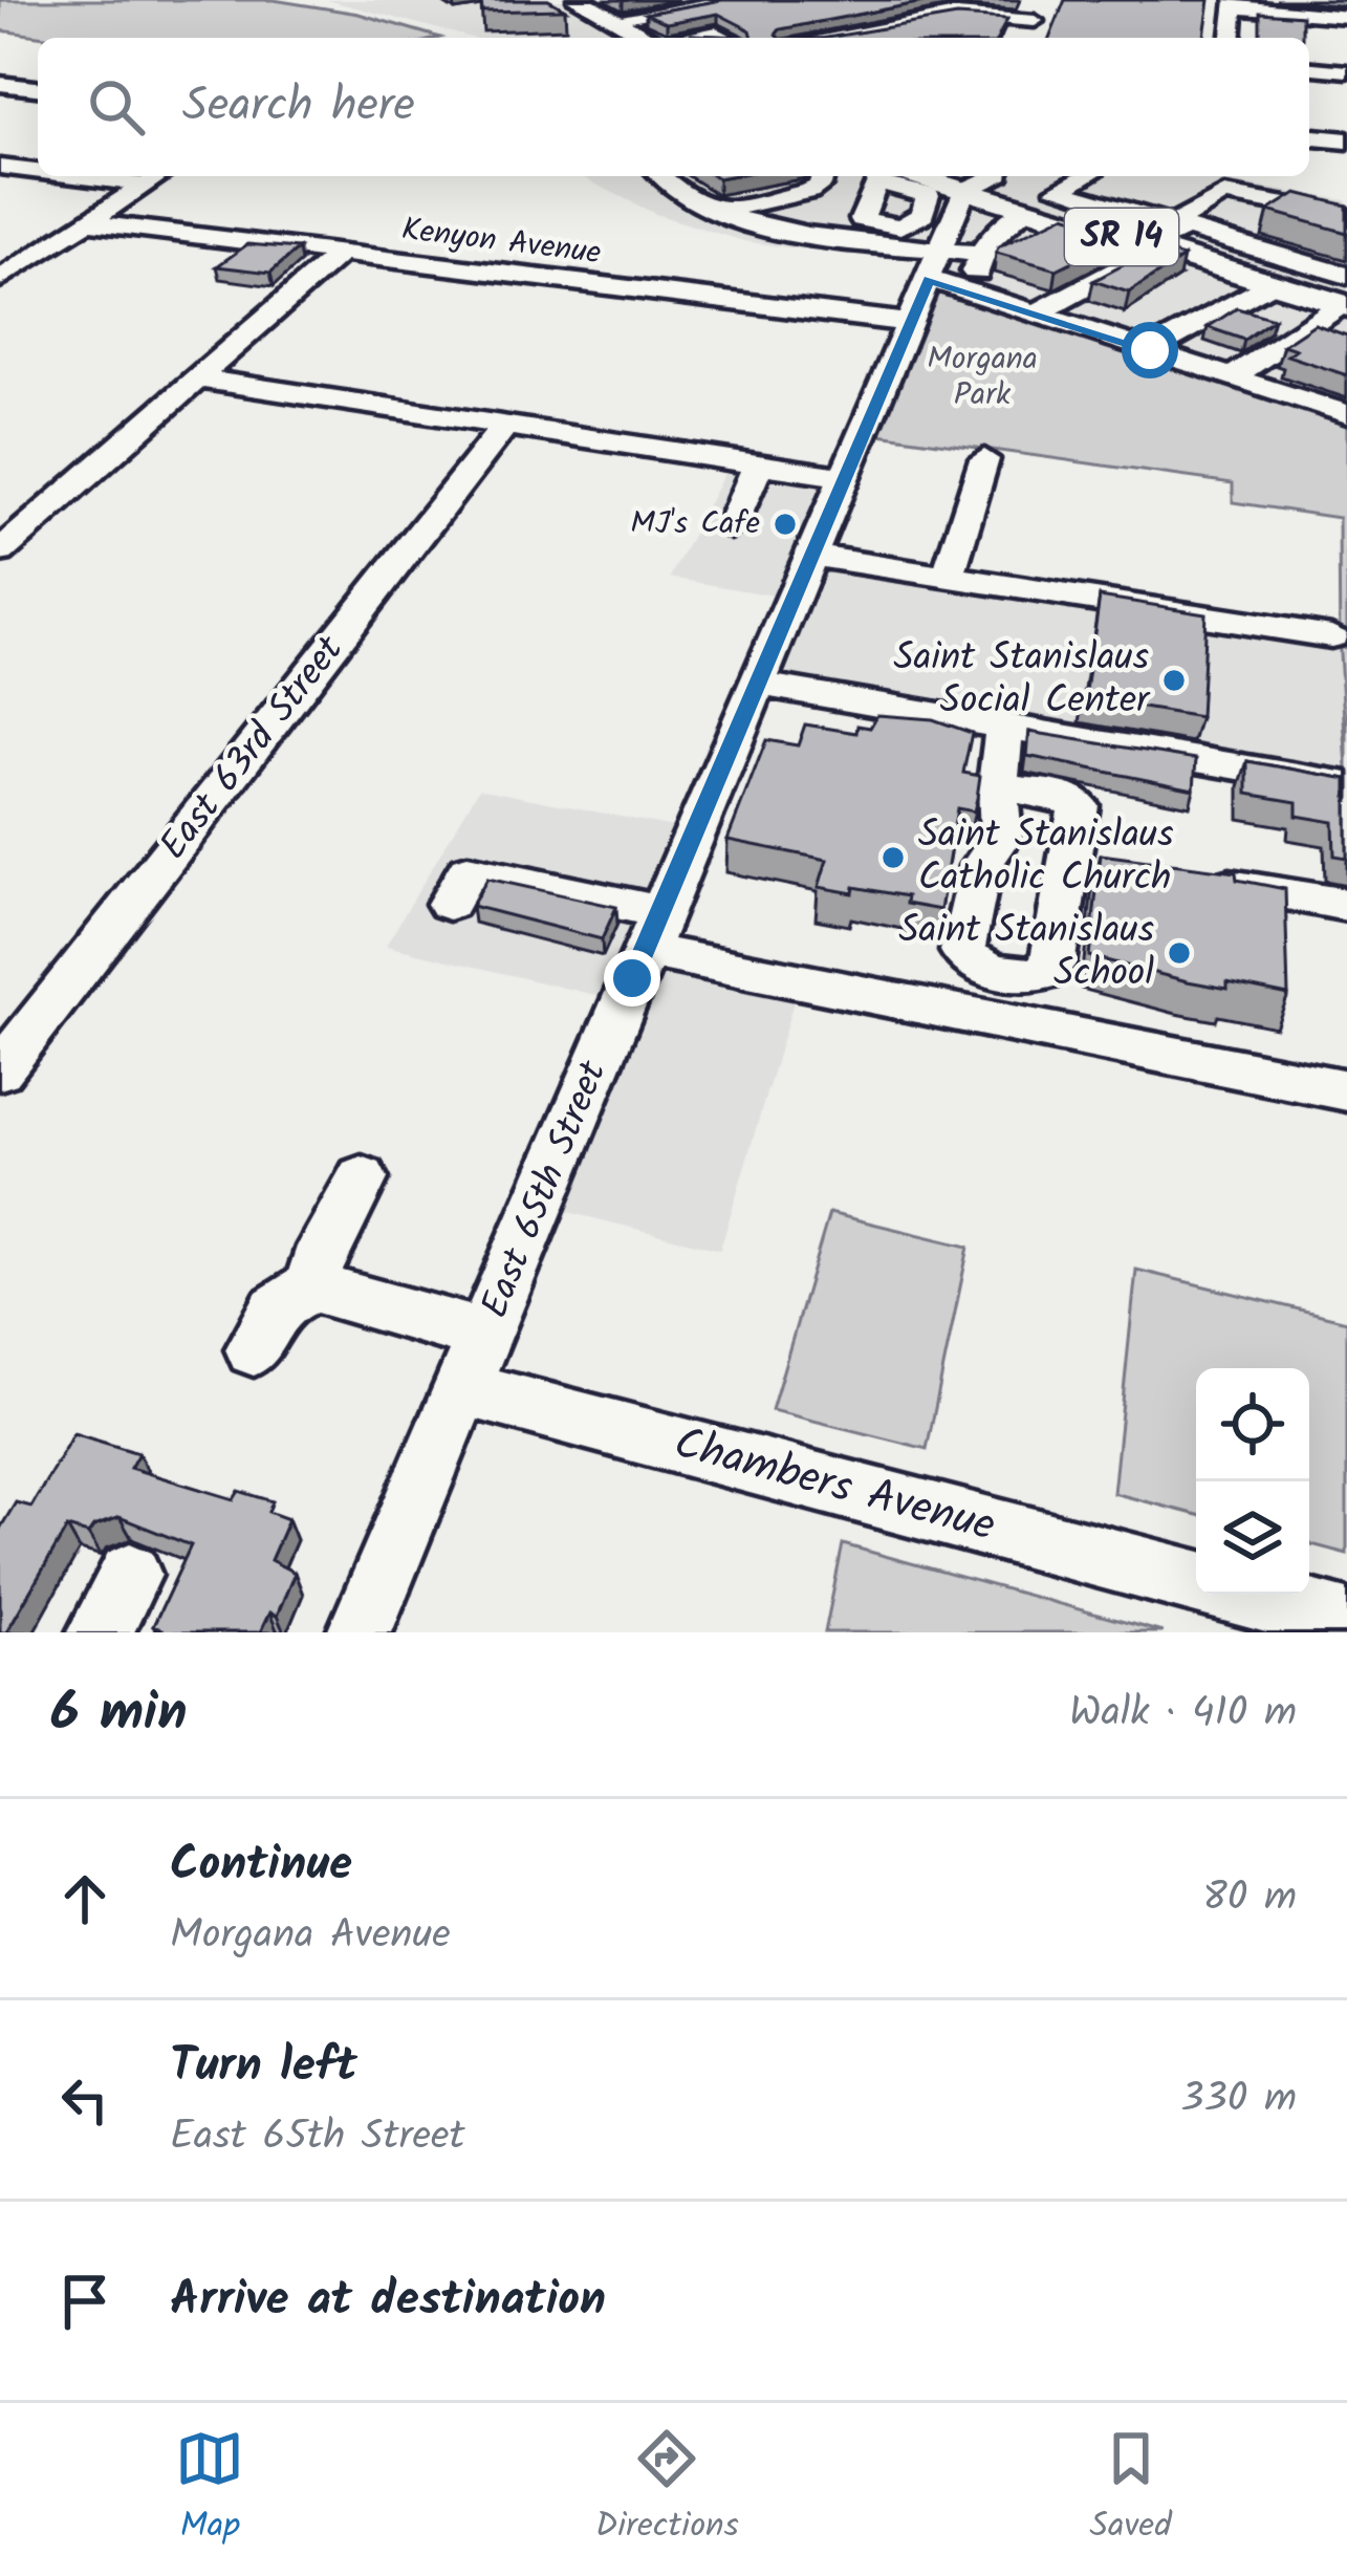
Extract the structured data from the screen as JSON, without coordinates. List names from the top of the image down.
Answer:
{
  "streets": {
    "main road": ["SR 14"],
    "street": [
      "Kenyon Avenue",
      "East 63rd Street",
      "East 65th Street",
      "Chambers Avenue"
    ]
  },
  "crossings": [
    ["SR 14", "East 65th Street"],
    ["Kenyon Avenue", "East 65th Street"],
    ["East 65th Street", "Chambers Avenue"]
  ],
  "parks": ["Morgana Park"],
  "places": [
    "MJ's Cafe",
    "Saint Stanislaus Social Center",
    "Saint Stanislaus Catholic Church",
    "Saint Stanislaus School"
  ],
  "page": {
    "search": "Search here",
    "heading": ["6 min", "Walk · 410 m"],
    "list": [
      ["Continue", "Morgana Avenue", "80 m"],
      ["Turn left", "East 65th Street", "330 m"],
      "Arrive at destination"
    ],
    "nav": ["Map", "Directions", "Saved"]
  }
}
